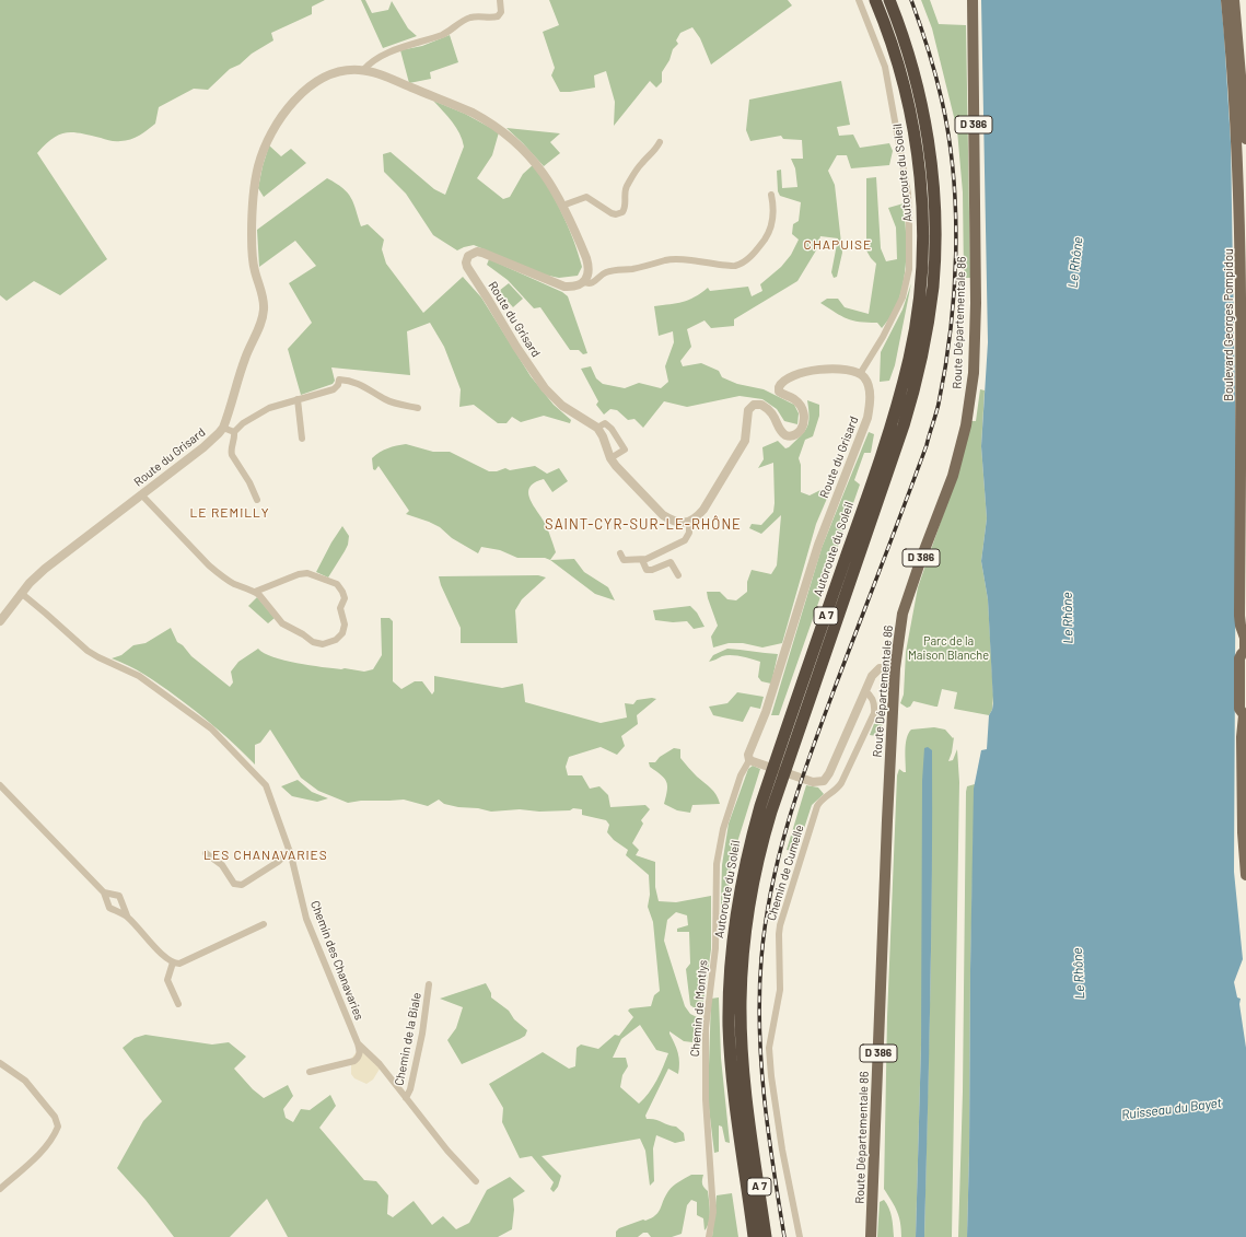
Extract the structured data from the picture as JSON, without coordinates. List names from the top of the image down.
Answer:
{
  "streets": {
    "highway": ["Autoroute du Soleil", "A 7"],
    "main road": ["D 386", "Route Départementale 86", "Boulevard Georges Pompidou"],
    "street": [
      "Route du Grisard",
      "Chemin de Cumelle",
      "Chemin des Chanavaries",
      "Chemin de Montlys",
      "Chemin de la Biale"
    ]
  },
  "crossings": [
    ["Route du Grisard", "Chemin des Chanavaries"],
    ["Route du Grisard", "Chemin de Montlys"],
    ["Chemin des Chanavaries", "Chemin de la Biale"]
  ],
  "districts": [
    "CHAPUISE",
    "LE REMILLY",
    "SAINT-CYR-SUR-LE-RHÔNE",
    "LES CHANAVARIES"
  ],
  "water": ["Le Rhône", "Ruisseau du Bayet"],
  "parks": ["Parc de la Maison Blanche"]
}
